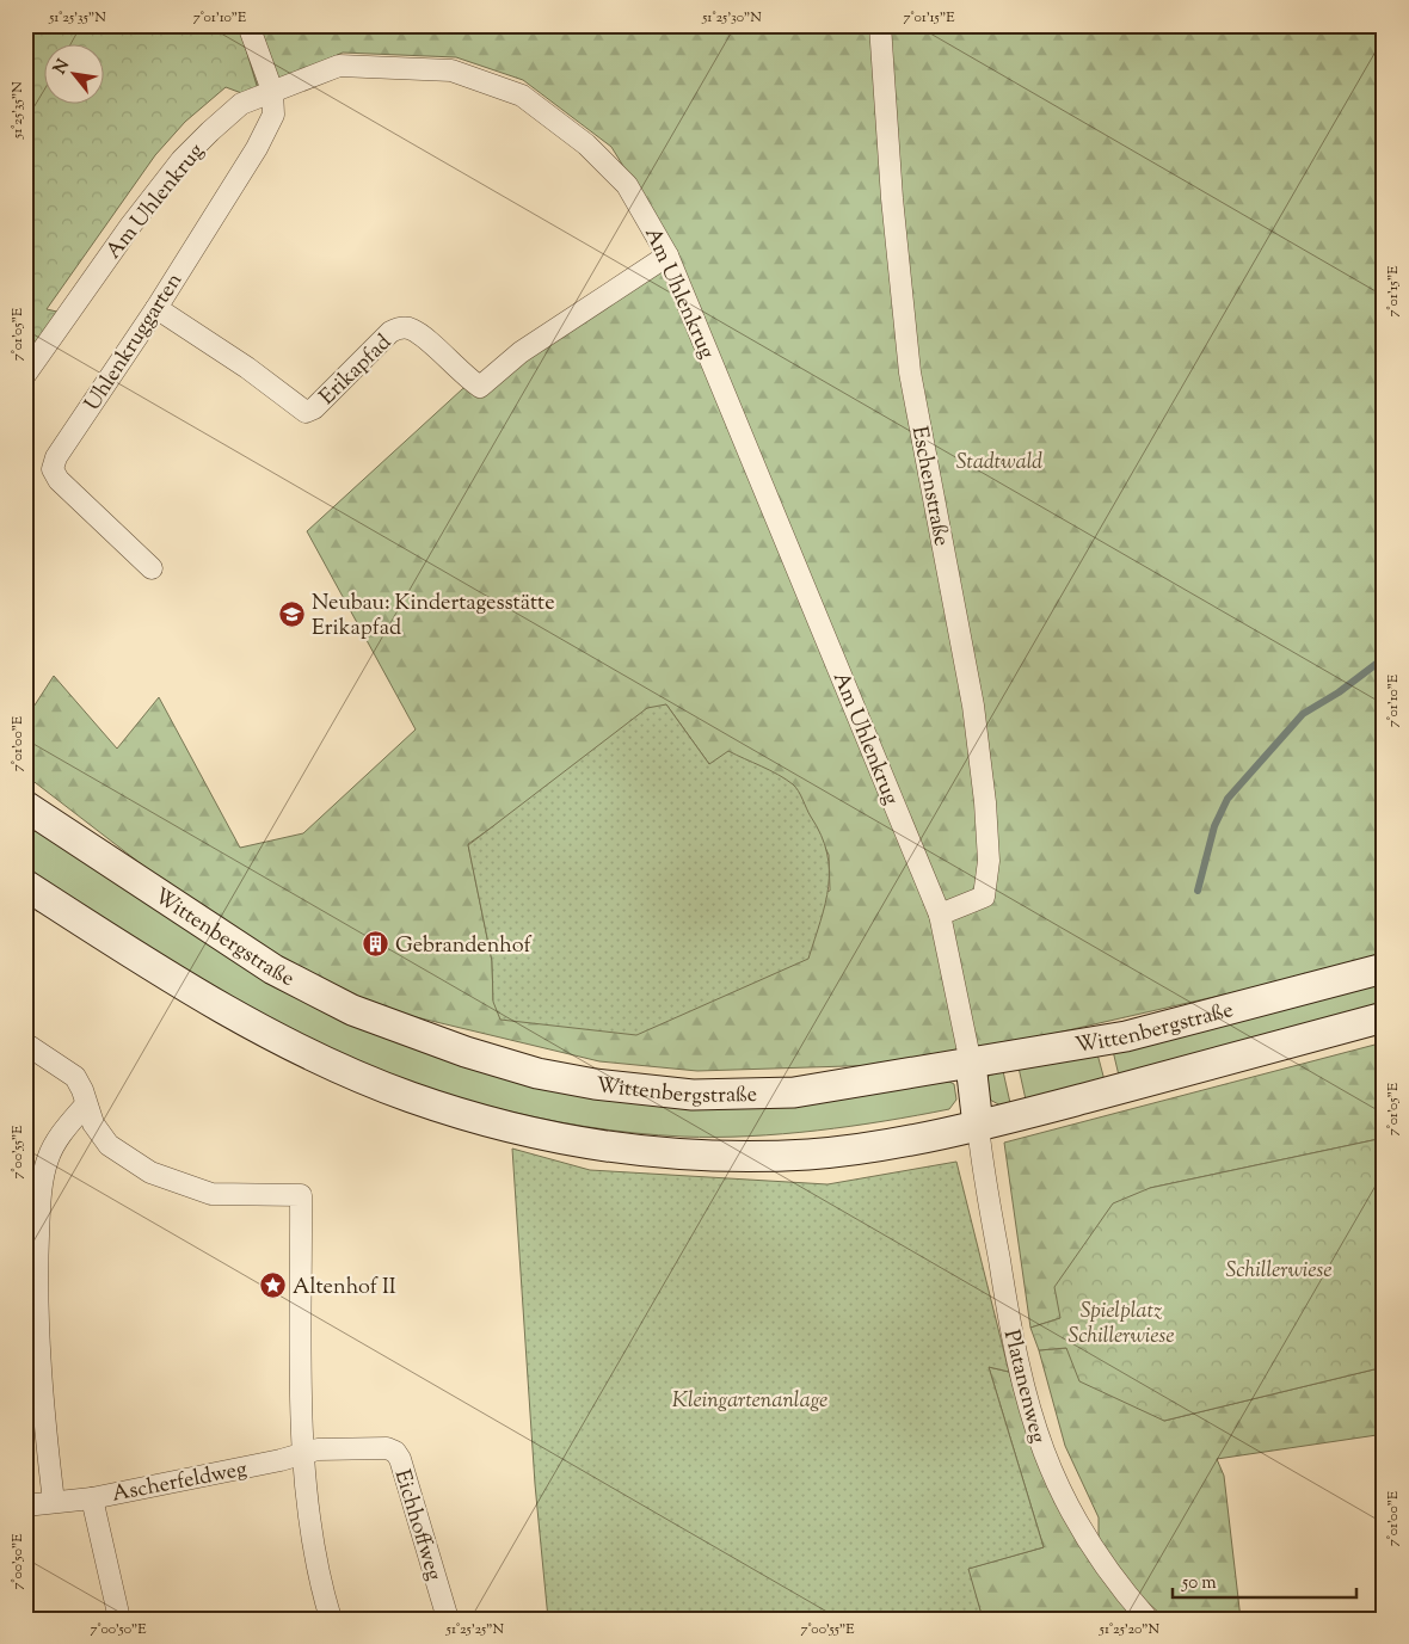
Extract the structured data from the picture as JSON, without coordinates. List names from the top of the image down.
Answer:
{
  "streets": {
    "main road": ["Wittenbergstraße"],
    "street": [
      "Am Uhlenkrug",
      "Uhlenkruggarten",
      "Erikapfad",
      "Eschenstraße",
      "Platanenweg",
      "Ascherfeldweg",
      "Eichhoffweg"
    ]
  },
  "crossings": [
    ["Am Uhlenkrug", "Uhlenkruggarten"],
    ["Am Uhlenkrug", "Erikapfad"],
    ["Am Uhlenkrug", "Eschenstraße"],
    ["Am Uhlenkrug", "Wittenbergstraße"],
    ["Uhlenkruggarten", "Erikapfad"],
    ["Ascherfeldweg", "Eichhoffweg"]
  ],
  "parks": [
    "Stadtwald",
    "Schillerwiese",
    "Spielplatz Schillerwiese",
    "Kleingartenanlage"
  ],
  "places": {
    "school or university": ["Neubau: Kindertagesstätte Erikapfad"],
    "building": ["Gebrandenhof"],
    "place": ["Altenhof II"]
  },
  "scale_bar": "50 m",
  "north": "top left",
  "coordinates": [
    "51°25'35\"N",
    "7°01'10\"E",
    "51°25'30\"N",
    "7°01'15\"E",
    "7°01'05\"E",
    "7°01'00\"E",
    "7°00'55\"E",
    "7°00'50\"E",
    "51°25'25\"N",
    "51°25'20\"N"
  ]
}
